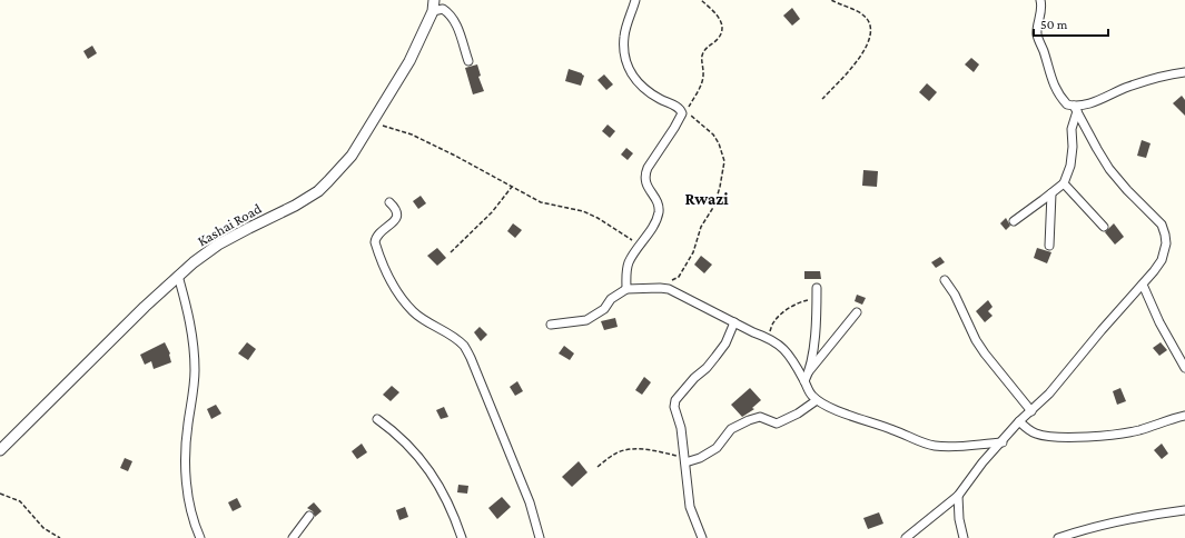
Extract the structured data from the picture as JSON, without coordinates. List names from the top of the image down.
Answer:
{
  "streets": {
    "street": ["Kashai Road"]
  },
  "districts": ["Rwazi"],
  "scale_bar": "50 m"
}
